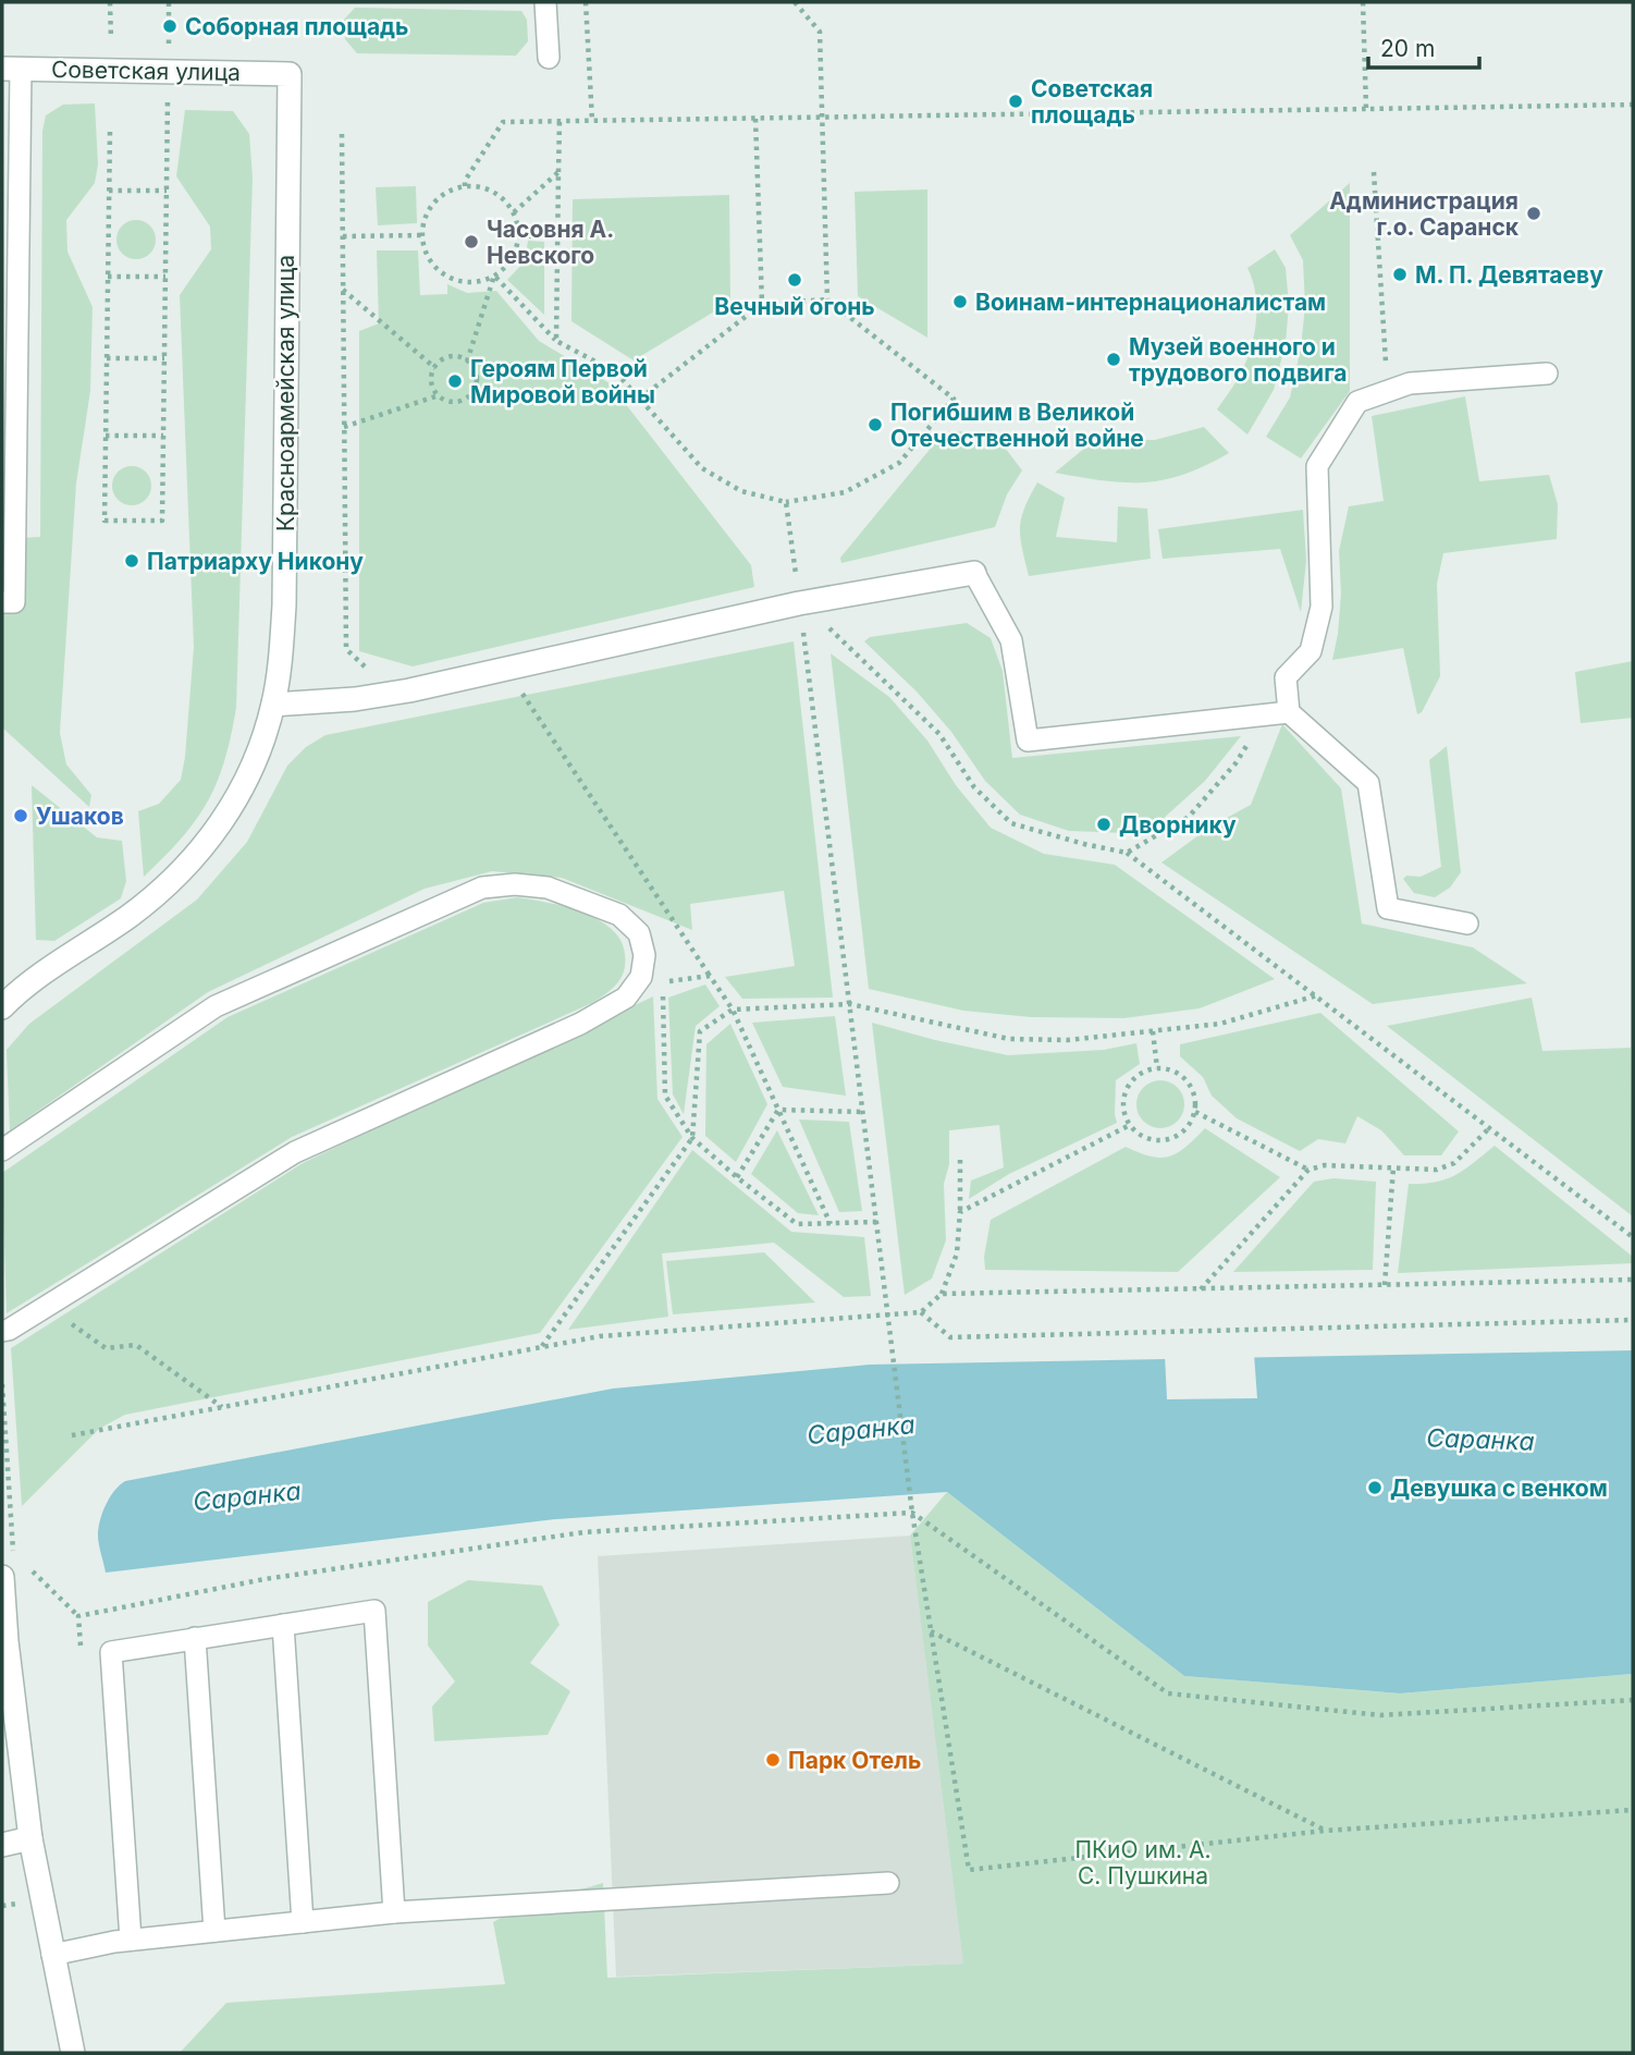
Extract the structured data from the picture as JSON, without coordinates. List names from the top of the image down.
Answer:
{
  "streets": {
    "street": ["Советская улица", "Красноармейская улица"]
  },
  "crossings": [
    ["Советская улица", "Красноармейская улица"]
  ],
  "water": ["Саранка"],
  "parks": ["ПКиО им. А. С. Пушкина"],
  "places": [
    "Соборная площадь",
    "Советская площадь",
    "Администрация г.о. Саранск",
    "Часовня А. Невского",
    "М. П. Девятаеву",
    "Вечный огонь",
    "Воинам-интернационалистам",
    "Музей военного и трудового подвига",
    "Героям Первой Мировой войны",
    "Погибшим в Великой Отечественной войне",
    "Патриарху Никону",
    "Ушаков",
    "Дворнику",
    "Девушка с венком",
    "Парк Отель"
  ],
  "scale_bar": "20 m"
}
